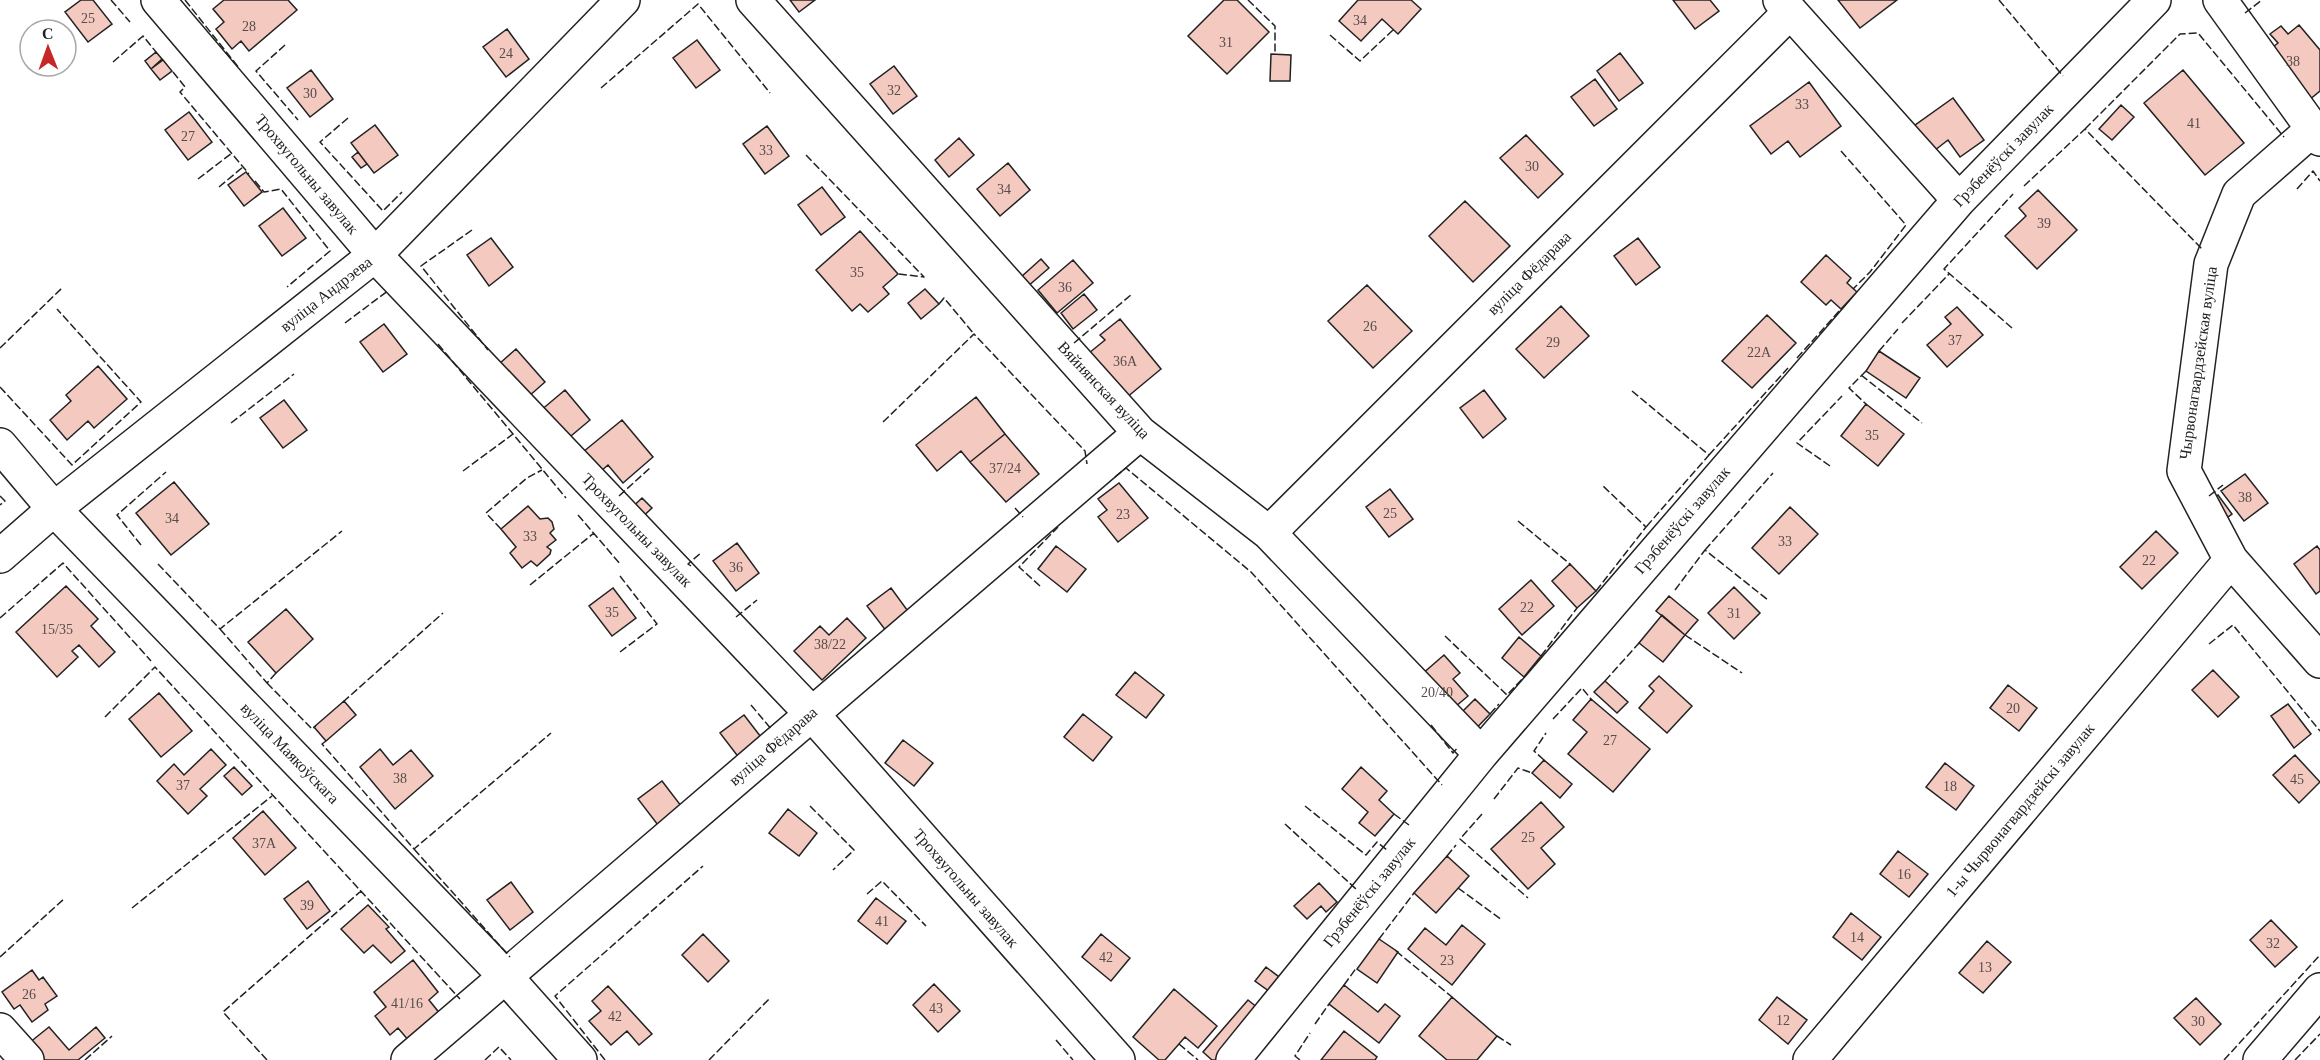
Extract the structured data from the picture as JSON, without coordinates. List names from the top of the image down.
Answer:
{
  "streets": {
    "street": [
      "Грэбенёўскі завулак",
      "Трохвугольны завулак",
      "вуліца Фёдарава",
      "вуліца Андрэева",
      "Чырвонагвардзейская вуліца",
      "Вяйнянская вуліца",
      "вуліца Маякоўскага",
      "1-ы Чырвонагвардзейскі завулак"
    ]
  },
  "crossings": [
    ["Грэбенёўскі завулак", "Вяйнянская вуліца"],
    ["Трохвугольны завулак", "вуліца Фёдарава"],
    ["Трохвугольны завулак", "вуліца Андрэева"],
    ["вуліца Фёдарава", "Вяйнянская вуліца"],
    ["вуліца Фёдарава", "вуліца Маякоўскага"],
    ["вуліца Андрэева", "вуліца Маякоўскага"],
    ["Чырвонагвардзейская вуліца", "1-ы Чырвонагвардзейскі завулак"]
  ],
  "house_numbers": [
    "25",
    "34",
    "28",
    "31",
    "24",
    "38",
    "32",
    "30",
    "33",
    "41",
    "27",
    "33",
    "30",
    "34",
    "39",
    "35",
    "36",
    "26",
    "37",
    "29",
    "22А",
    "36А",
    "35",
    "37/24",
    "38",
    "25",
    "23",
    "34",
    "33",
    "33",
    "22",
    "36",
    "22",
    "35",
    "31",
    "15/35",
    "38/22",
    "20/40",
    "20",
    "27",
    "38",
    "45",
    "37",
    "18",
    "25",
    "37А",
    "16",
    "39",
    "41",
    "14",
    "32",
    "42",
    "23",
    "13",
    "26",
    "41/16",
    "43",
    "42",
    "12",
    "30"
  ],
  "north": "top"
}
